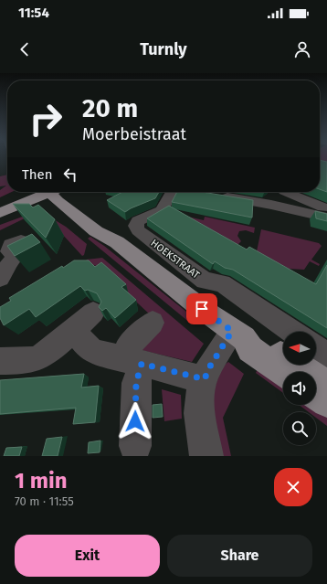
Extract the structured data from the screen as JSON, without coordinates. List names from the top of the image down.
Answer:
{
  "streets": {
    "street": ["HOEKSTRAAT"]
  },
  "north": "left",
  "page": {
    "status": "11:54",
    "header": "Turnly",
    "turn": ["20 m", "Moerbeistraat"],
    "then": "Then",
    "heading": ["1 min", "70 m · 11:55"],
    "buttons": ["Exit", "Share"]
  }
}
